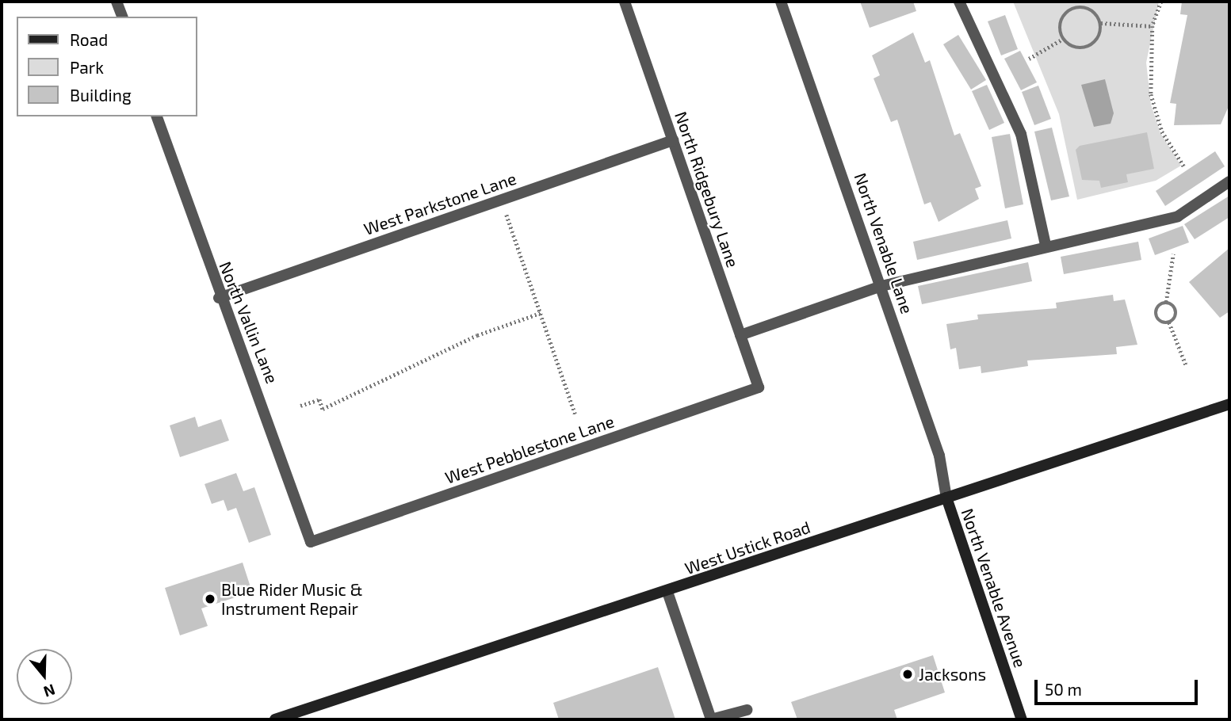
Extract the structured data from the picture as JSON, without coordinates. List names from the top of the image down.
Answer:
{
  "streets": {
    "main road": ["West Ustick Road", "North Venable Avenue"],
    "street": [
      "North Ridgebury Lane",
      "West Parkstone Lane",
      "North Venable Lane",
      "North Vallin Lane",
      "West Pebblestone Lane"
    ]
  },
  "crossings": [
    ["North Ridgebury Lane", "West Parkstone Lane"],
    ["North Ridgebury Lane", "West Pebblestone Lane"],
    ["West Parkstone Lane", "North Vallin Lane"],
    ["North Venable Lane", "West Ustick Road"],
    ["North Venable Lane", "North Venable Avenue"],
    ["North Vallin Lane", "West Pebblestone Lane"],
    ["West Ustick Road", "North Venable Avenue"]
  ],
  "places": ["Blue Rider Music & Instrument Repair", "Jacksons"],
  "legend": ["Road", "Park", "Building"],
  "scale_bar": "50 m",
  "north": "bottom"
}
